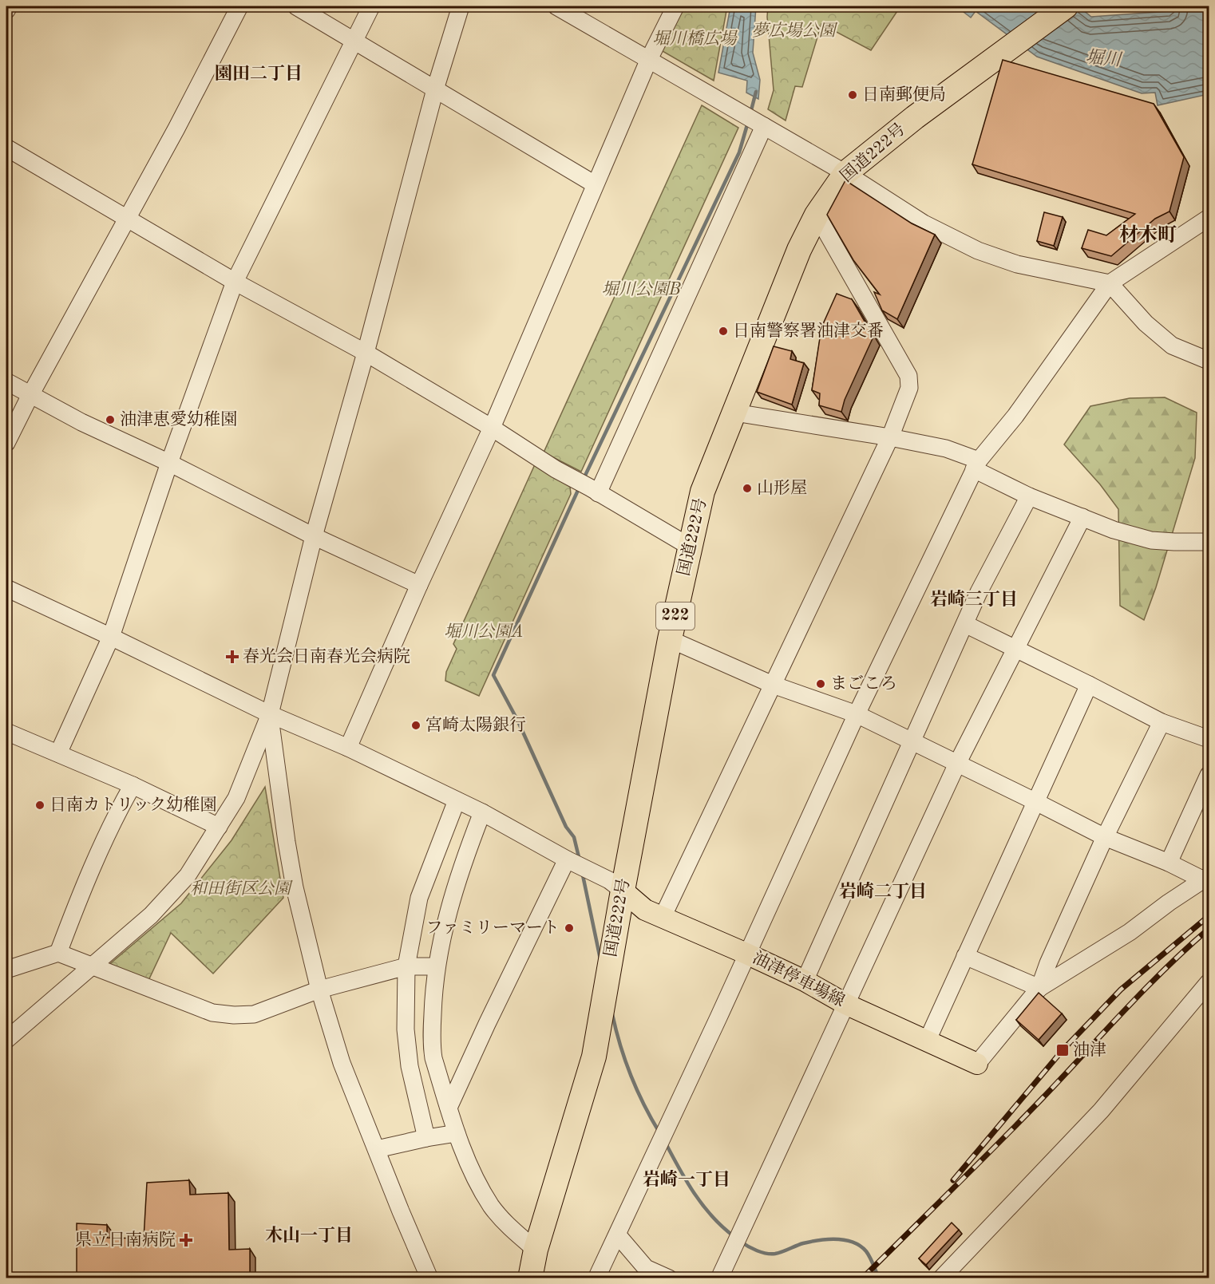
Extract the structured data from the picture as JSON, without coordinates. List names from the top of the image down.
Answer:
{
  "streets": {
    "highway": ["国道222号", "222"],
    "main road": ["油津停車場線"]
  },
  "crossings": [
    ["国道222号", "油津停車場線"]
  ],
  "districts": [
    "園田二丁目",
    "材木町",
    "岩崎三丁目",
    "岩崎二丁目",
    "岩崎一丁目",
    "木山一丁目"
  ],
  "water": ["堀川"],
  "parks": [
    "夢広場公園",
    "堀川橋広場",
    "堀川公園B",
    "堀川公園A",
    "和田街区公園"
  ],
  "places": {
    "other": [
      "日南郵便局",
      "日南警察署油津交番",
      "油津恵愛幼稚園",
      "山形屋",
      "まごころ",
      "宮崎太陽銀行",
      "日南カトリック幼稚園",
      "ファミリーマート"
    ],
    "health": ["春光会日南春光会病院", "県立日南病院"],
    "transit": ["油津"]
  }
}
